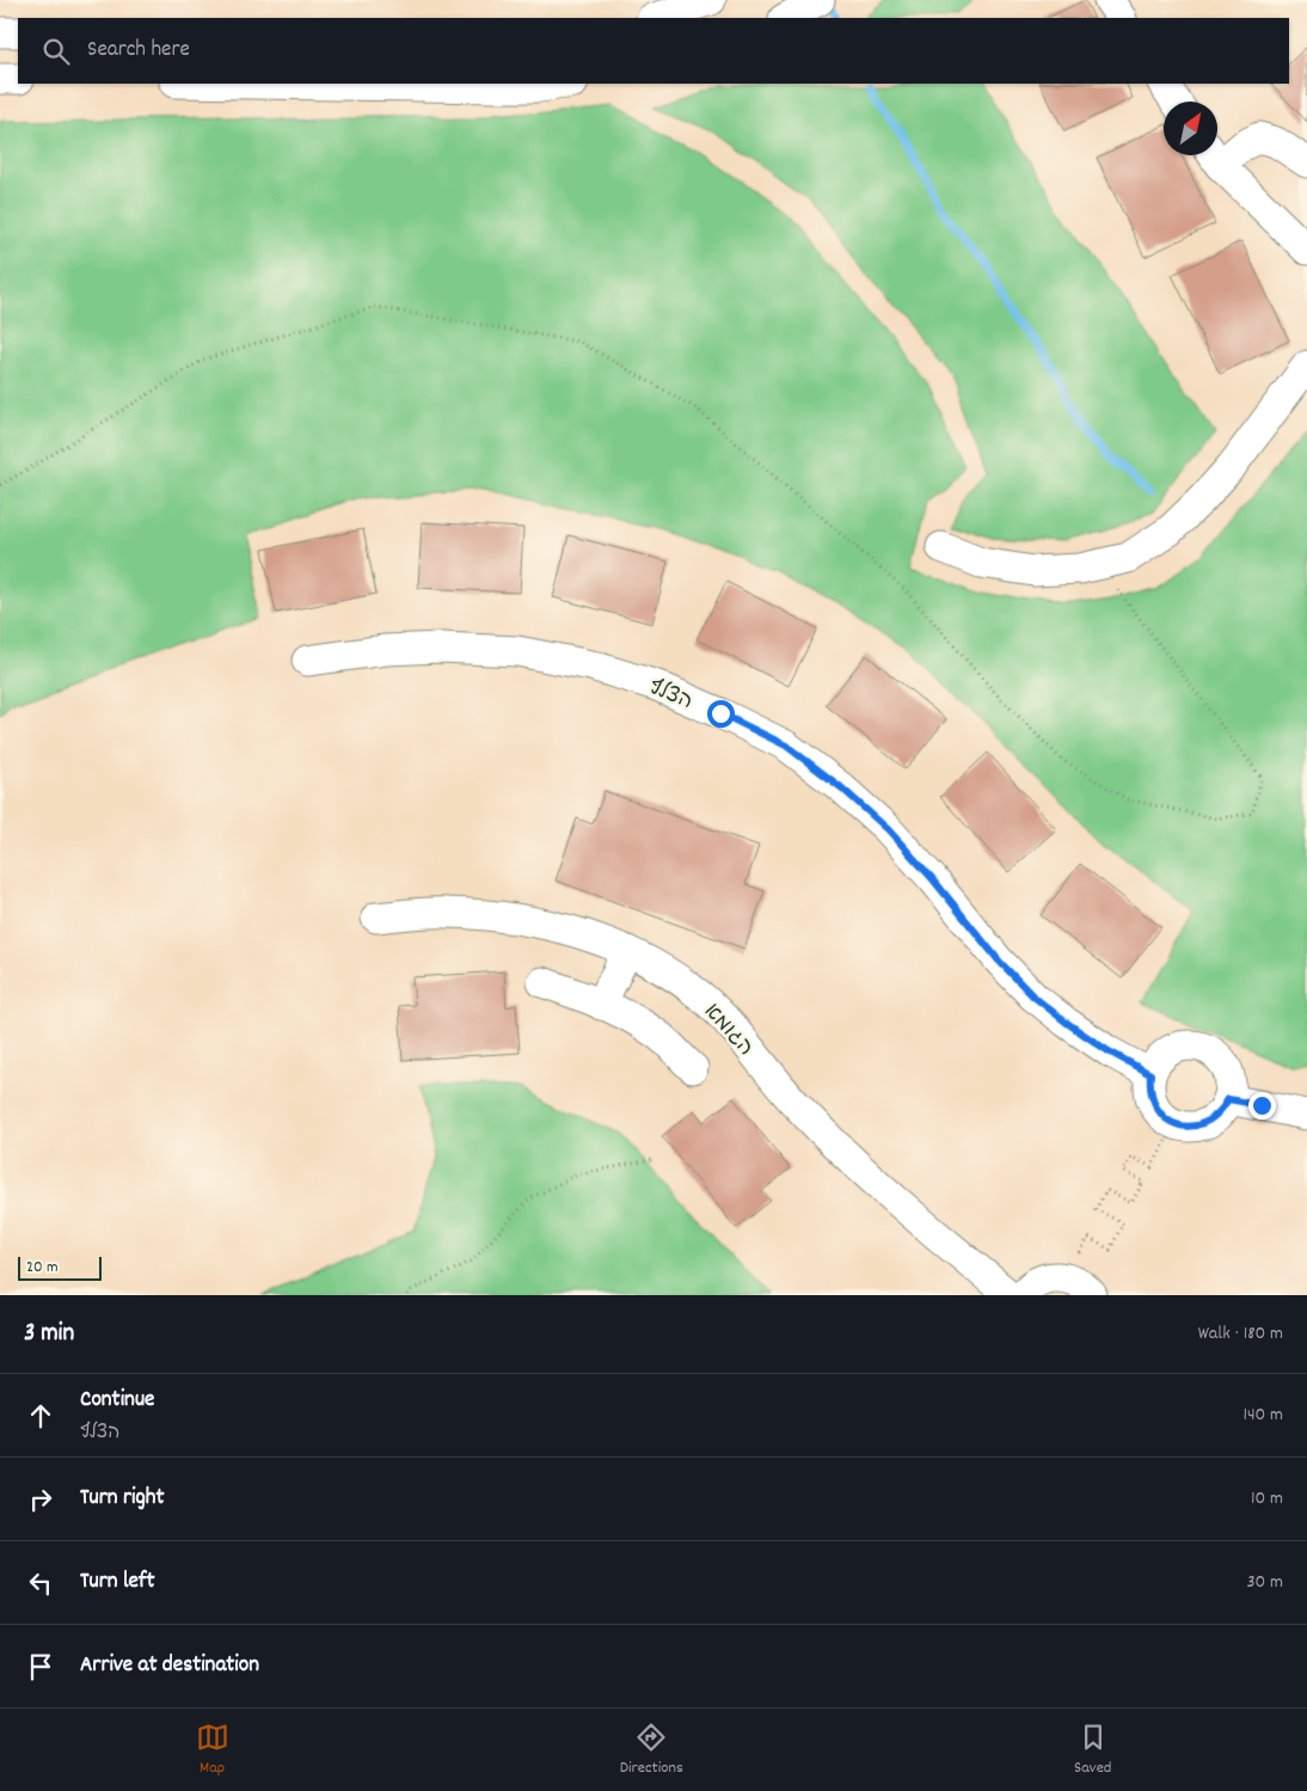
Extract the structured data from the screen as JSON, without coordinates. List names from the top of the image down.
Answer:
{
  "streets": {
    "street": ["הצלף", "הגומא"]
  },
  "scale_bar": "20 m",
  "north": "top right",
  "page": {
    "search": "Search here",
    "scale": "20 m",
    "heading": ["3 min", "Walk · 180 m"],
    "list": [
      ["Continue", "הצלף", "140 m"],
      ["Turn right", "10 m"],
      ["Turn left", "30 m"],
      "Arrive at destination"
    ],
    "nav": ["Map", "Directions", "Saved"]
  }
}
